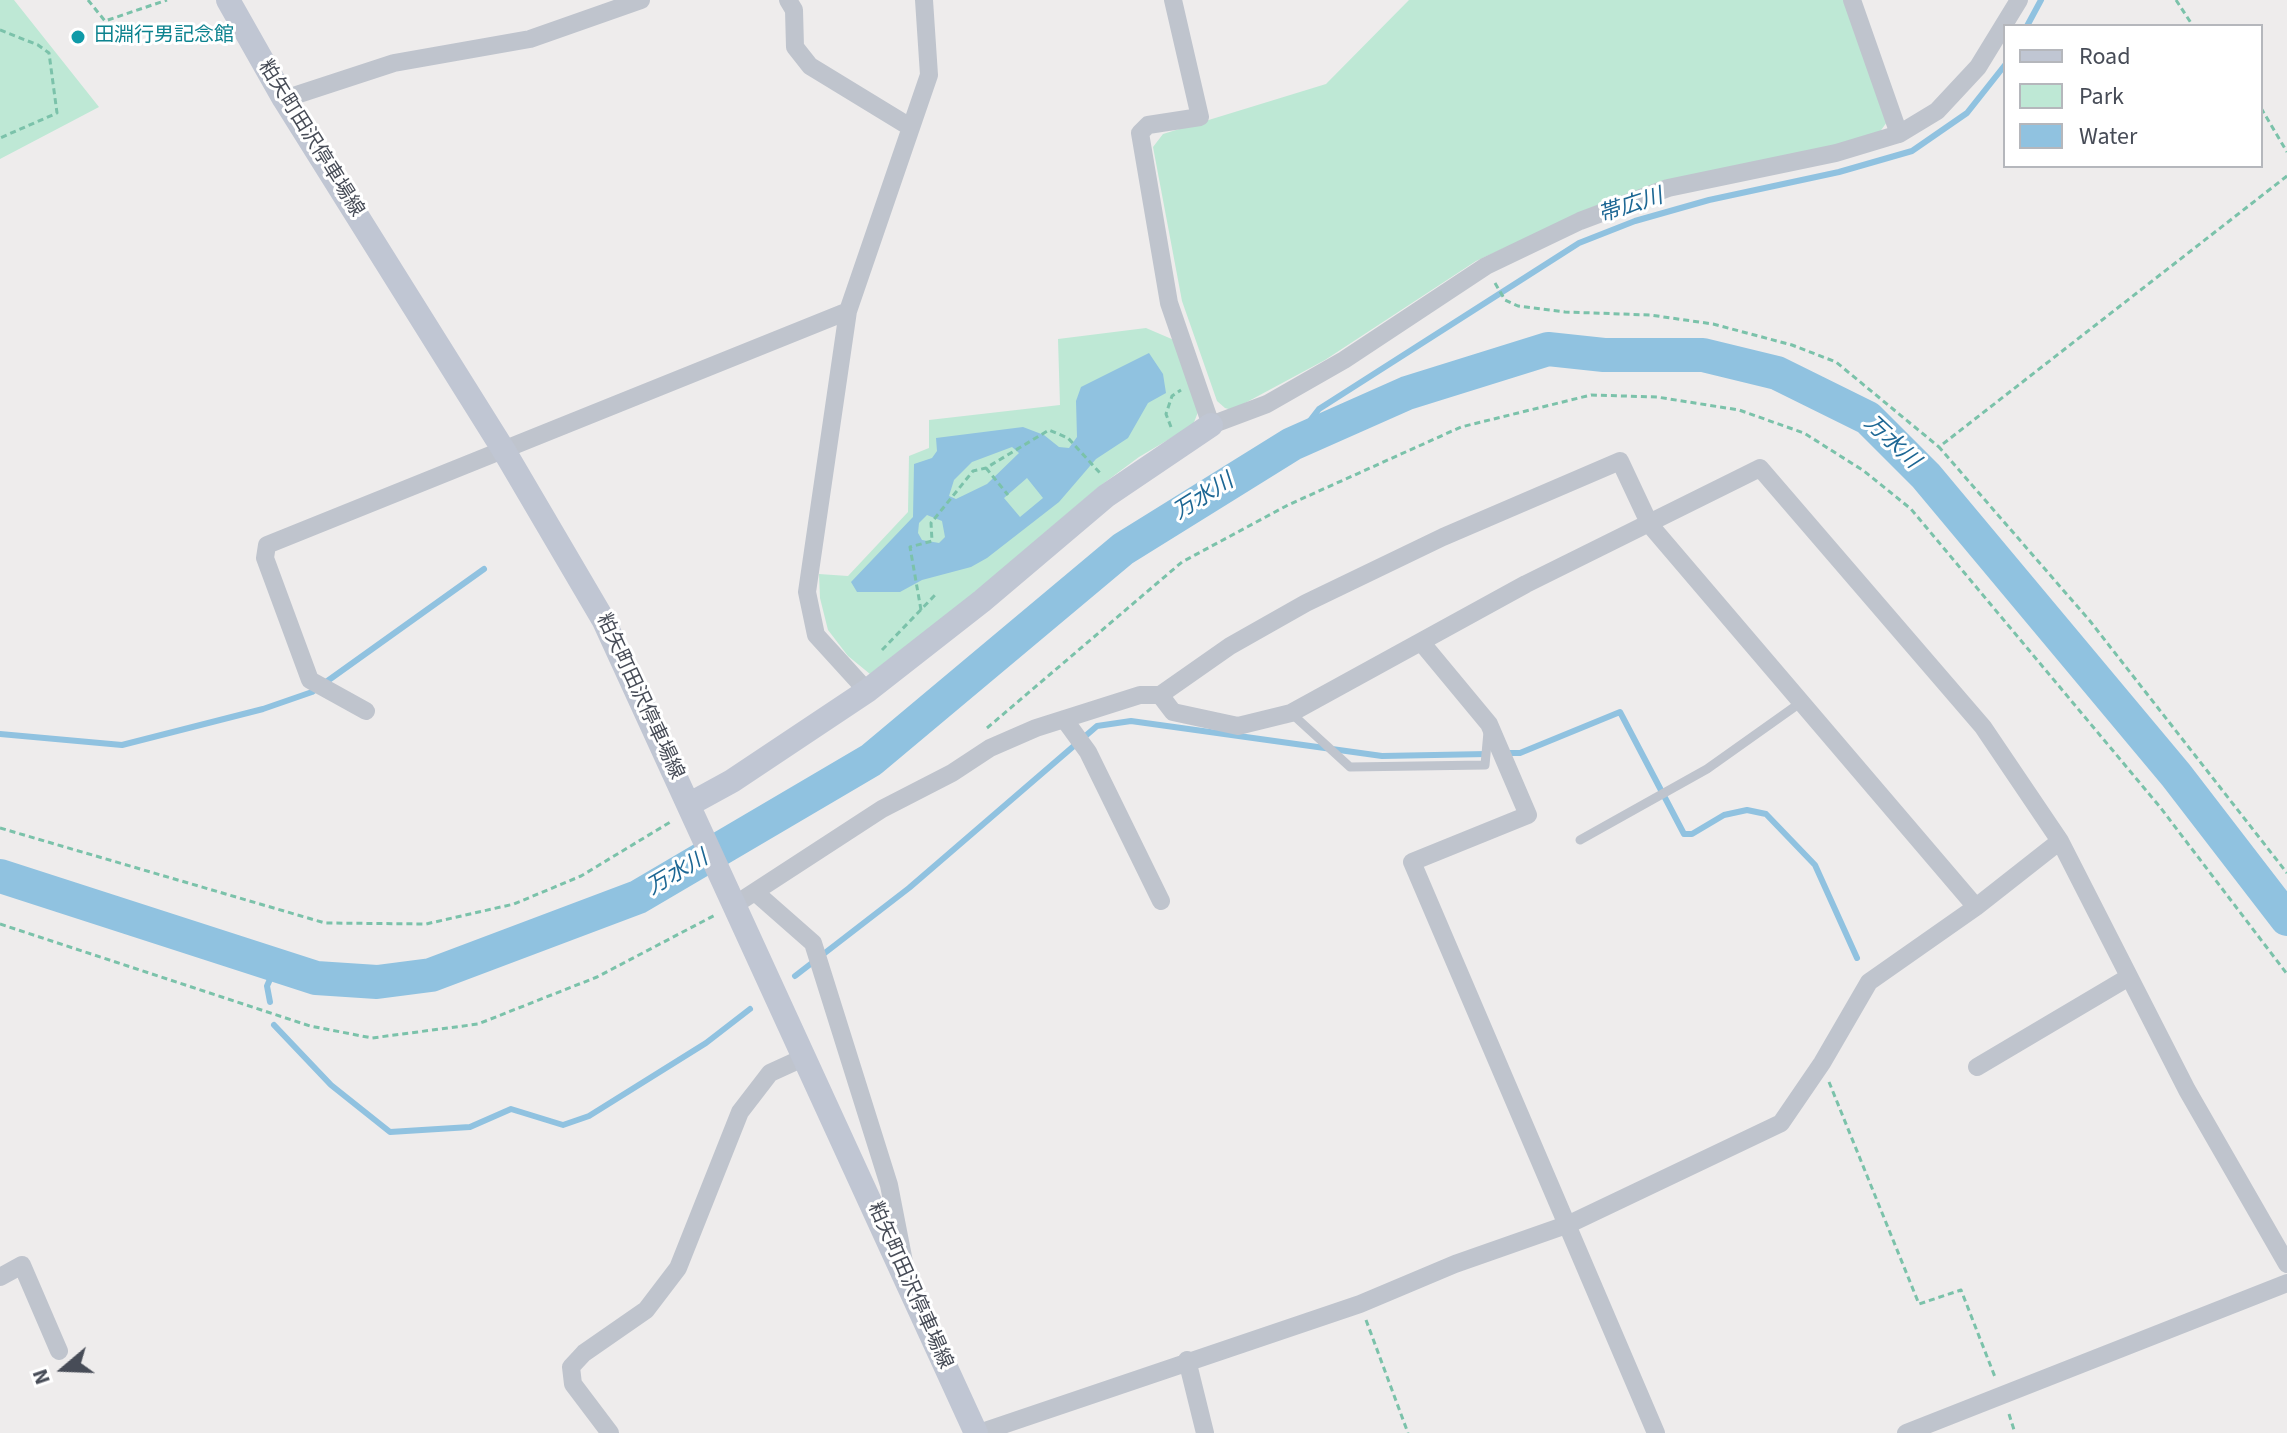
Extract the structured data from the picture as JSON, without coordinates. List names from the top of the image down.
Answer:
{
  "streets": {
    "main road": ["粕矢町田沢停車場線"]
  },
  "water": ["帯広川", "万水川"],
  "places": ["田淵行男記念館"],
  "legend": ["Road", "Park", "Water"],
  "north": "left"
}
